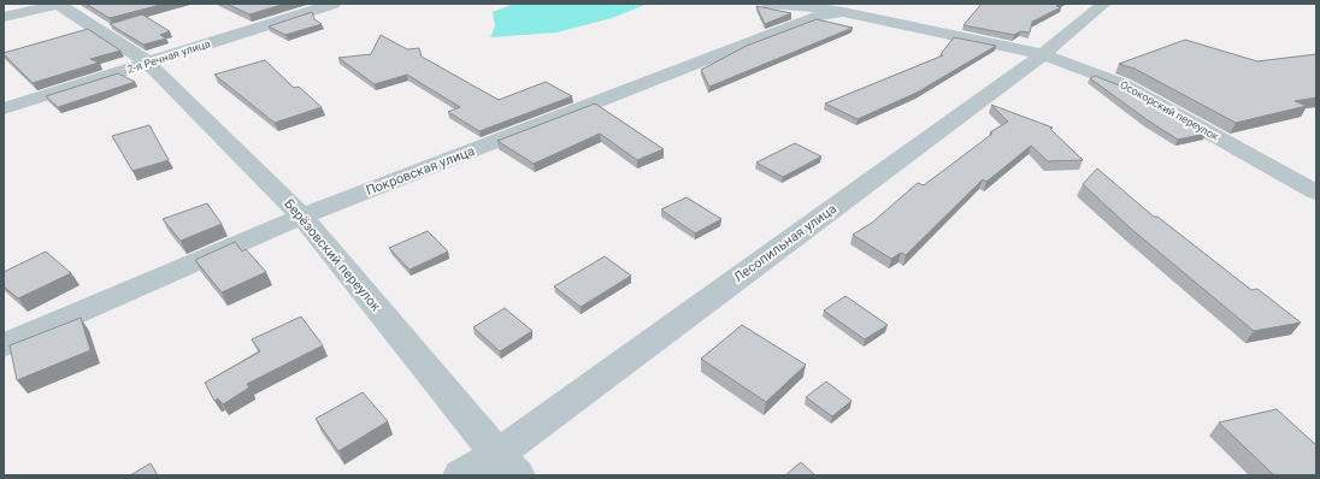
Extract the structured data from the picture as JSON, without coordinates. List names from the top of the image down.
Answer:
{
  "streets": {
    "street": [
      "2-я Речная улица",
      "Осокорский переулок",
      "Покровская улица",
      "Лесопильная улица",
      "Берёзовский переулок"
    ]
  },
  "crossings": [
    ["2-я Речная улица", "Берёзовский переулок"],
    ["Осокорский переулок", "Покровская улица"],
    ["Осокорский переулок", "Лесопильная улица"],
    ["Покровская улица", "Берёзовский переулок"],
    ["Лесопильная улица", "Берёзовский переулок"]
  ]
}
